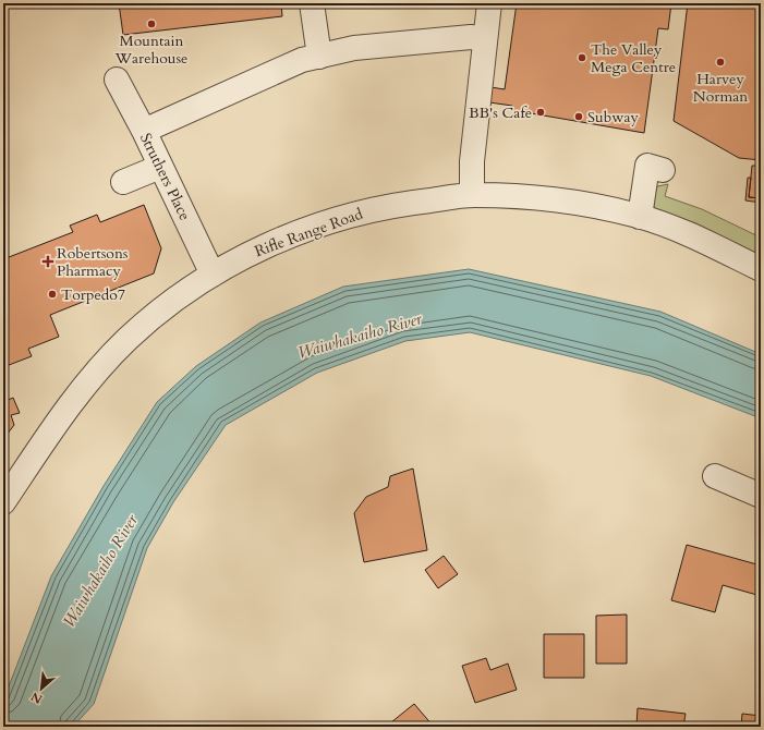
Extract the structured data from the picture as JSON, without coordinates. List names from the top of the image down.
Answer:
{
  "streets": {
    "street": ["Struthers Place", "Rifle Range Road"]
  },
  "crossings": [
    ["Struthers Place", "Rifle Range Road"]
  ],
  "water": ["Waiwhakaiho River"],
  "places": {
    "other": [
      "Mountain Warehouse",
      "The Valley Mega Centre",
      "Harvey Norman",
      "BB's Cafe",
      "Subway",
      "Torpedo7"
    ],
    "health": ["Robertsons Pharmacy"]
  },
  "north": "bottom left"
}
